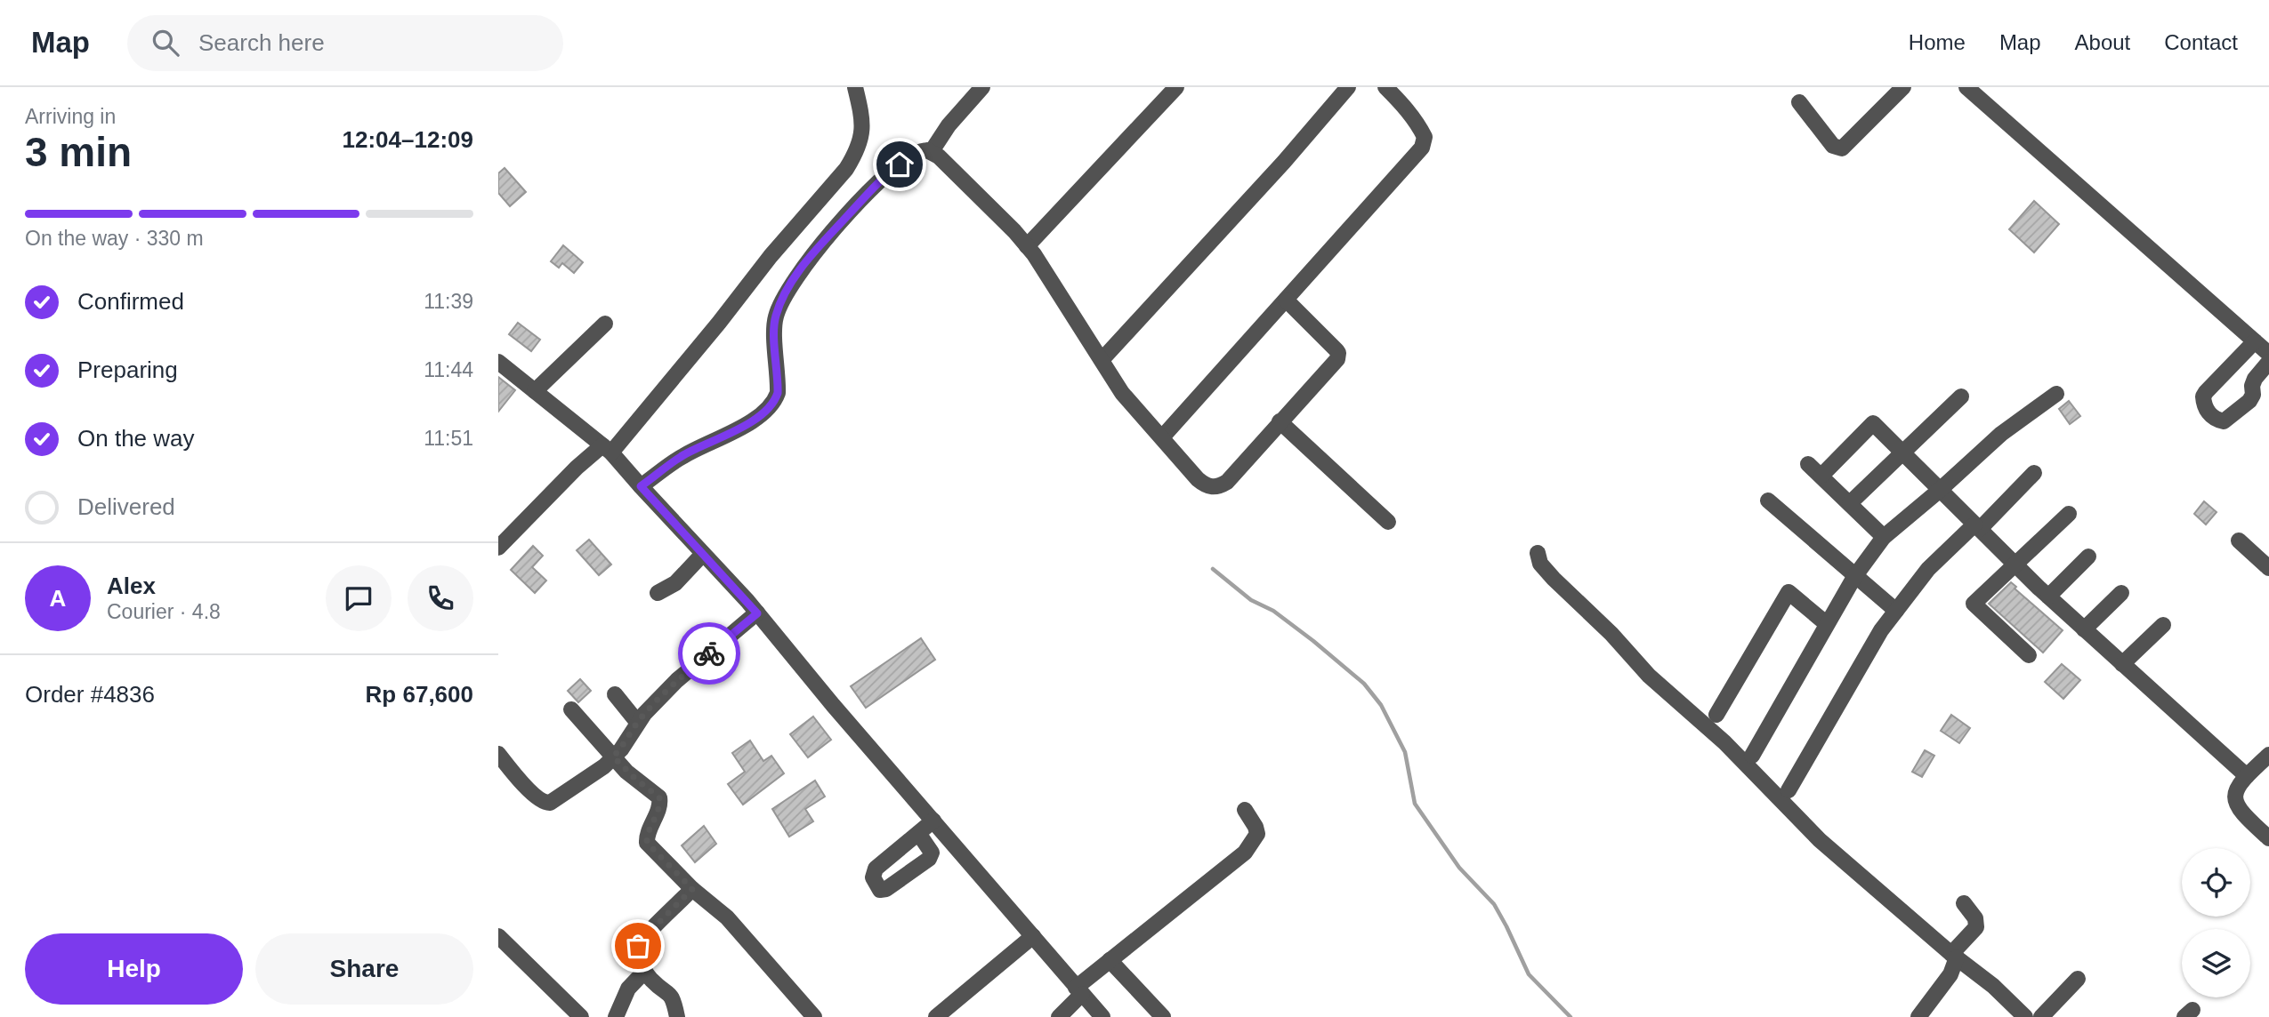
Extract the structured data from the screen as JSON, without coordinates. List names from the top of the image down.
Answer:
{
  "page": {
    "header": "Map",
    "search": "Search here",
    "nav": [
      "Home",
      "Map",
      "About",
      "Contact"
    ],
    "heading": ["3 min", "Arriving in", "12:04–12:09"],
    "panel": [
      "Alex",
      "Courier · 4.8",
      "Order #4836",
      "Rp 67,600"
    ],
    "bar": "On the way · 330 m",
    "list": [
      ["Confirmed", "11:39"],
      ["Preparing", "11:44"],
      ["On the way", "11:51"],
      "Delivered"
    ],
    "round": "A",
    "buttons": ["Help", "Share"]
  }
}
